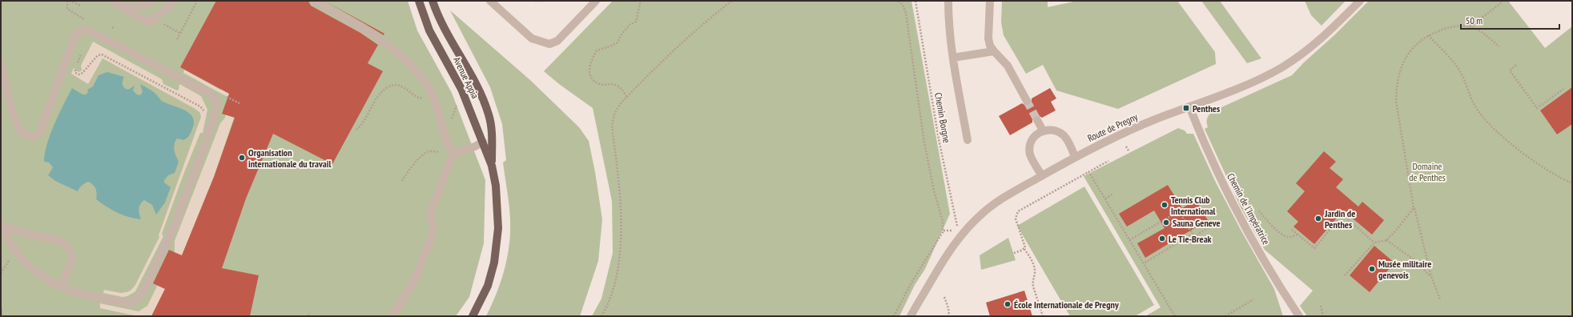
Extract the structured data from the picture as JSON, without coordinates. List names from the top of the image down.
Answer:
{
  "streets": {
    "main road": ["Avenue Appia"],
    "street": ["Route de Pregny", "Chemin de l'Impératrice"],
    "path": ["Chemin Borgne"]
  },
  "crossings": [
    ["Chemin Borgne", "Route de Pregny"],
    ["Route de Pregny", "Chemin de l'Impératrice"]
  ],
  "parks": ["Domaine de Penthes"],
  "places": {
    "transit": ["Penthes"],
    "other": [
      "Organisation internationale du travail",
      "Tennis Club International",
      "Jardin de Penthes",
      "Sauna Geneve",
      "Le Tie-Break",
      "Musée militaire genevois",
      "École Internationale de Pregny"
    ]
  },
  "scale_bar": "50 m"
}
